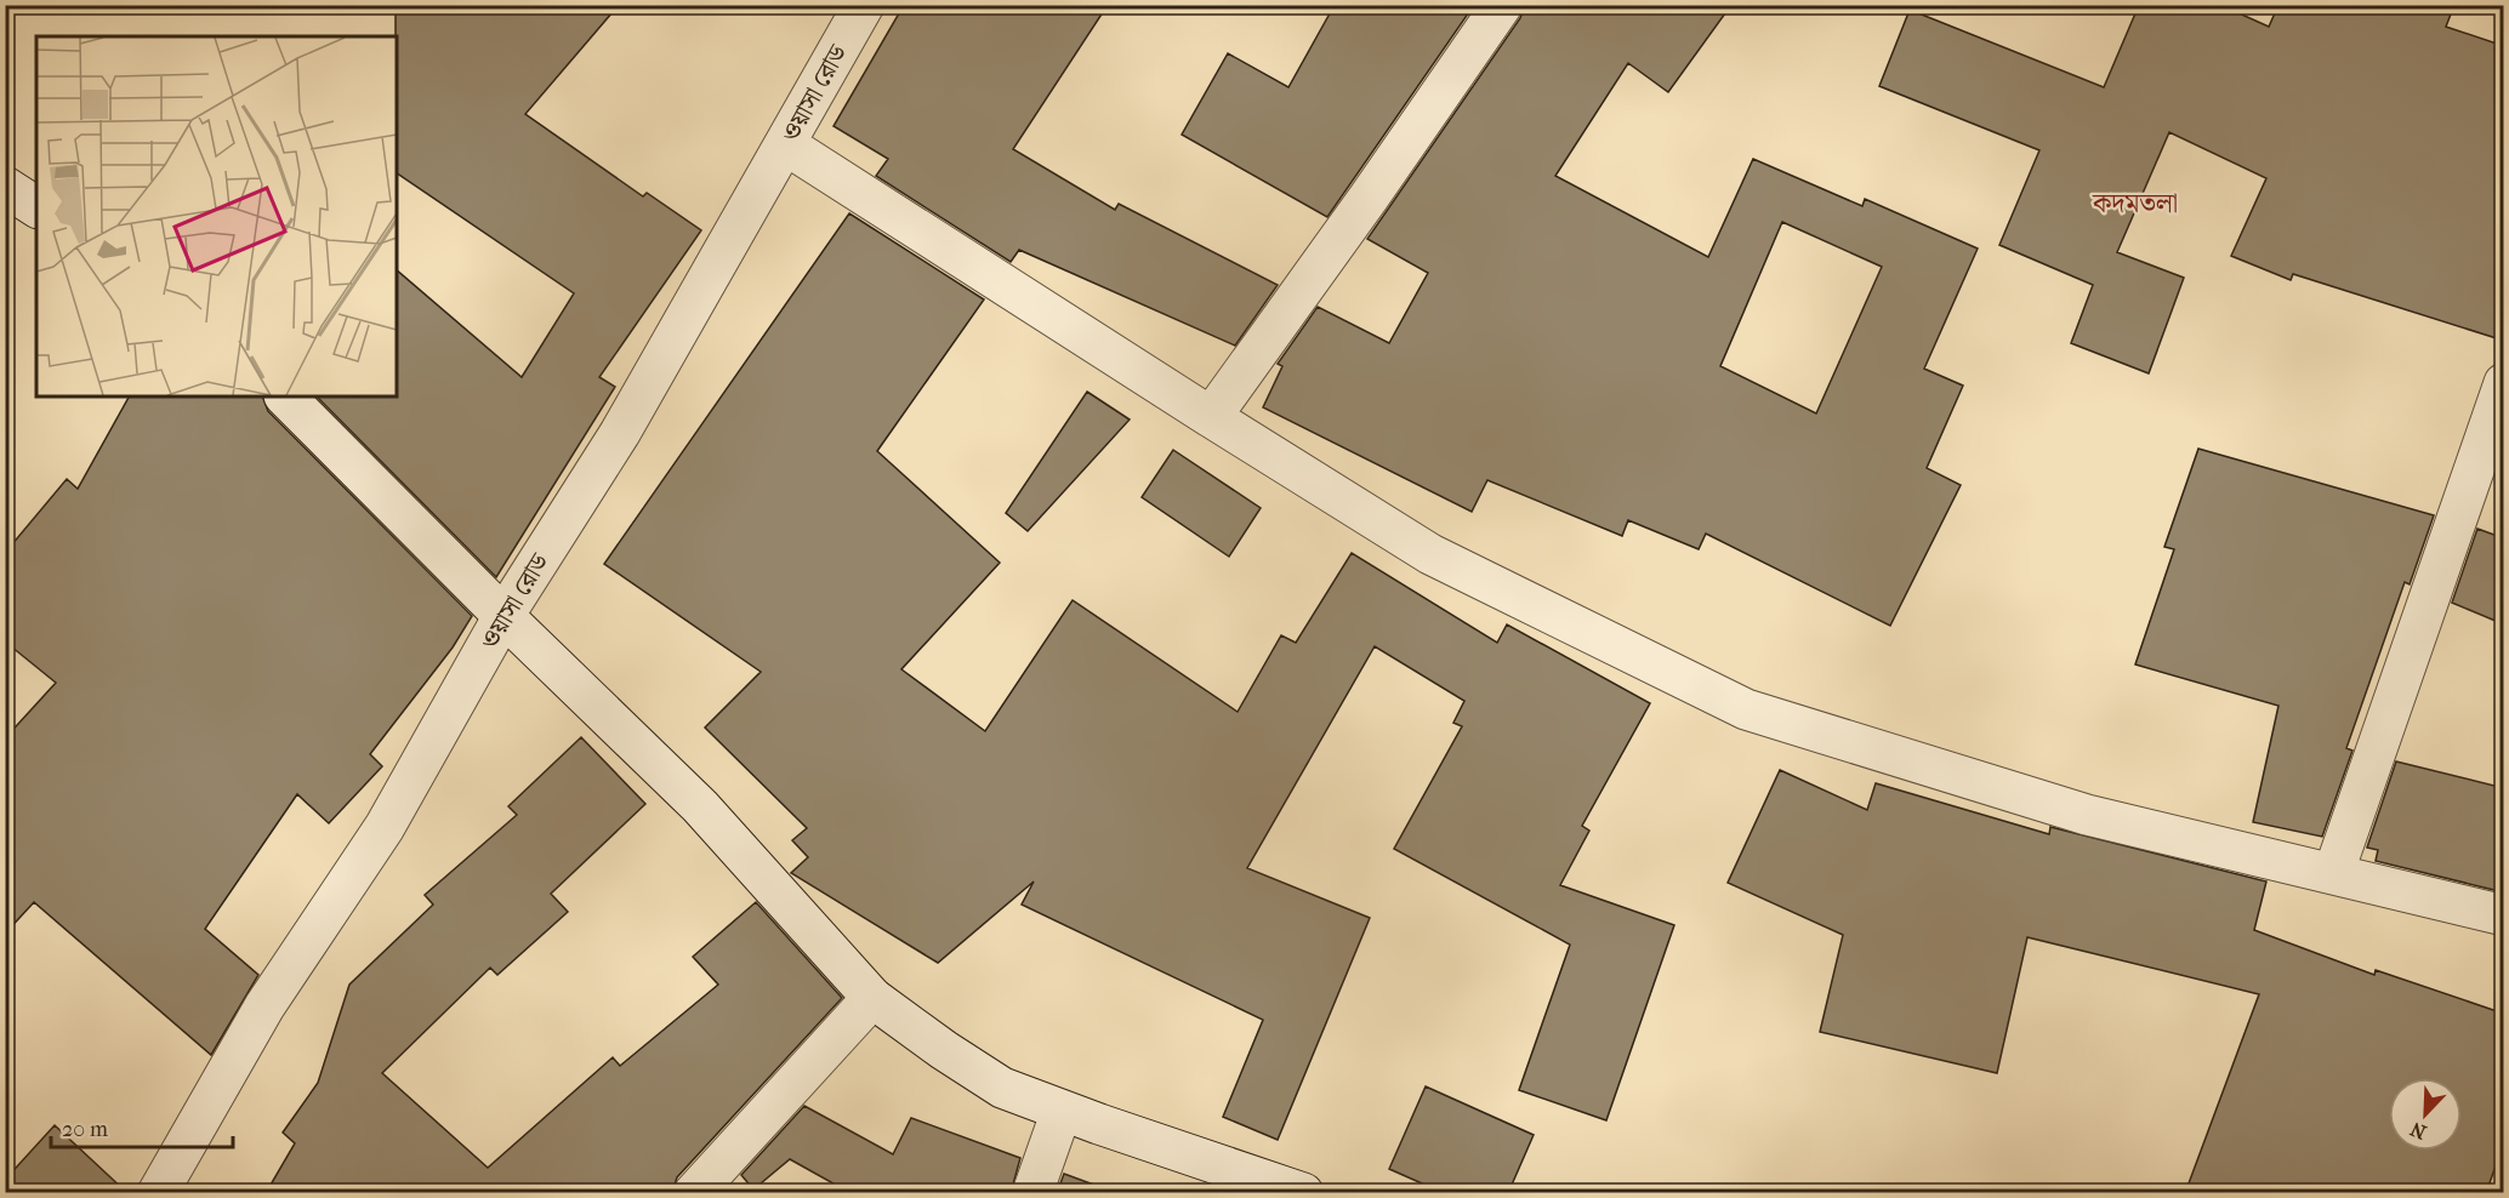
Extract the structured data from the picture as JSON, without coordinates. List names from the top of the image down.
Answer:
{
  "streets": {
    "street": ["ওয়াসা রোড"]
  },
  "districts": ["কদমতলা"],
  "scale_bar": "20 m",
  "north": "bottom left"
}
